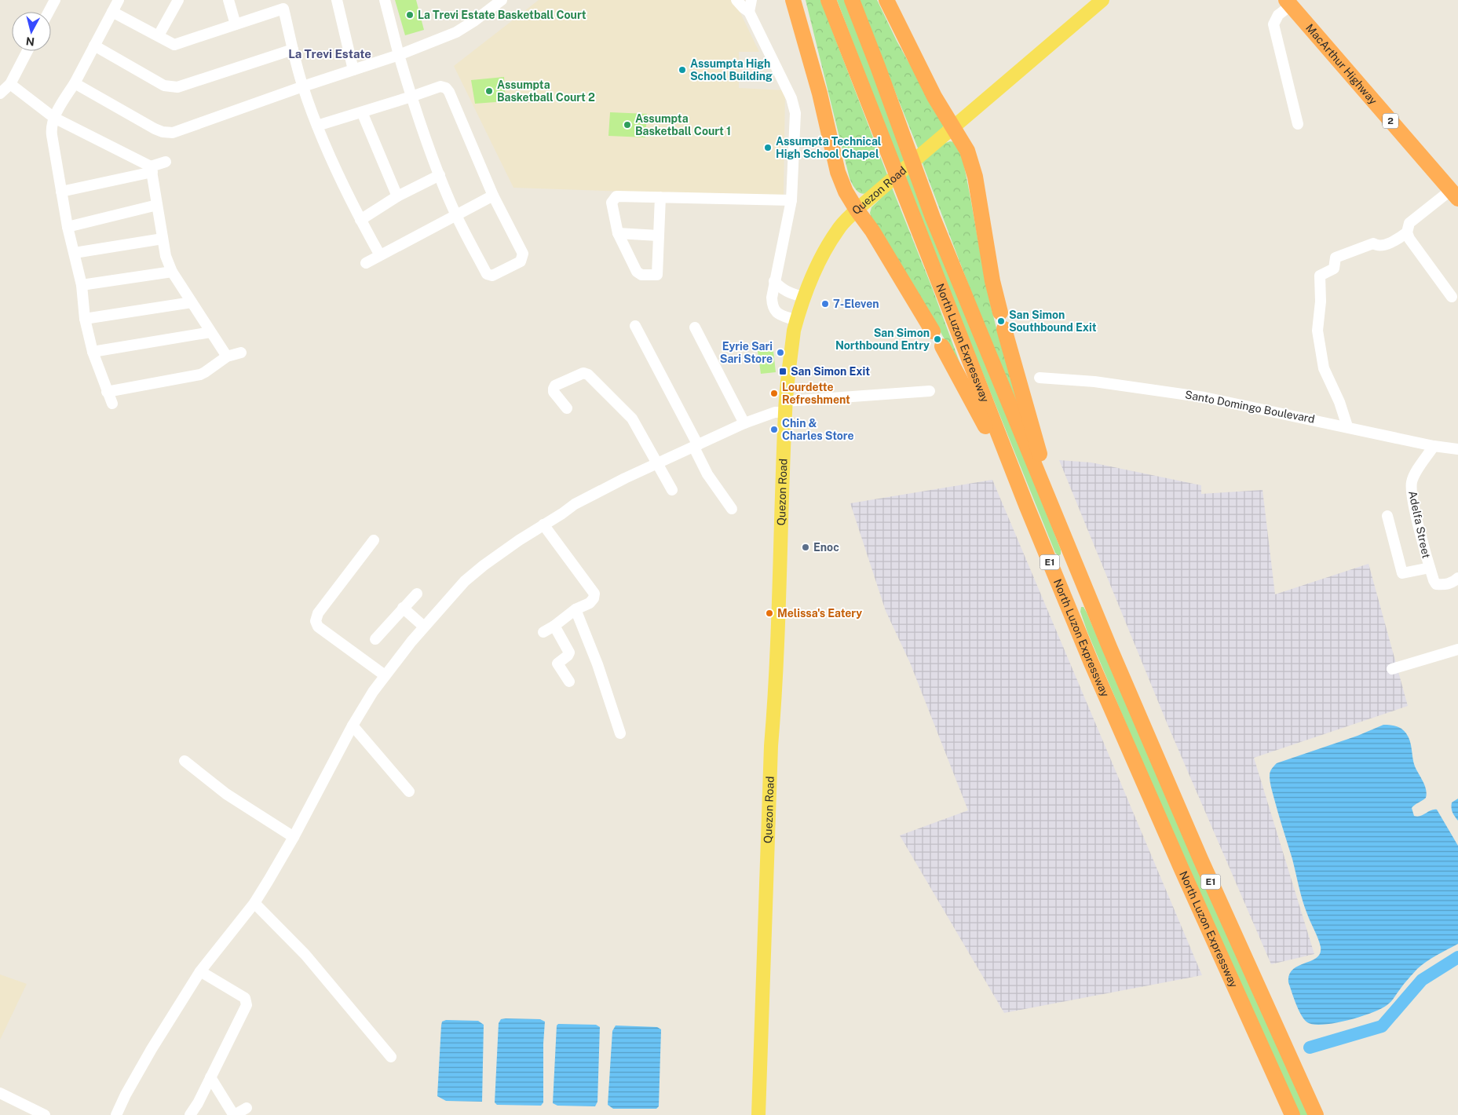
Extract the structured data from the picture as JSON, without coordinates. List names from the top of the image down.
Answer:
{
  "streets": {
    "highway": [
      "MacArthur Highway",
      "2",
      "North Luzon Expressway",
      "E1"
    ],
    "main road": ["Quezon Road"],
    "street": ["Santo Domingo Boulevard", "Adelfa Street"]
  },
  "crossings": [
    ["Santo Domingo Boulevard", "Adelfa Street"]
  ],
  "districts": ["La Trevi Estate"],
  "places": {
    "other": [
      "La Trevi Estate Basketball Court",
      "Assumpta High School Building",
      "Assumpta Basketball Court 2",
      "Assumpta Basketball Court 1",
      "Assumpta Technical High School Chapel",
      "7-Eleven",
      "San Simon Southbound Exit",
      "San Simon Northbound Entry",
      "Eyrie Sari Sari Store",
      "Lourdette Refreshment",
      "Chin & Charles Store",
      "Enoc",
      "Melissa's Eatery"
    ],
    "transit": ["San Simon Exit"]
  },
  "north": "bottom"
}
